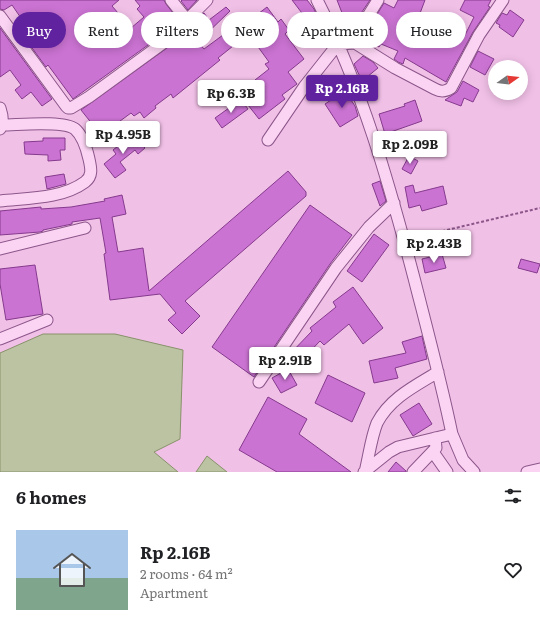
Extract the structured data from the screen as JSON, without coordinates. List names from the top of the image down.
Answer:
{
  "north": "right",
  "page": {
    "chip": [
      "Buy",
      "Rent",
      "Filters",
      "New",
      "Apartment",
      "House"
    ],
    "price": [
      "Rp 2.16B",
      "Rp 6.3B",
      "Rp 4.95B",
      "Rp 2.09B",
      "Rp 2.43B",
      "Rp 2.91B"
    ],
    "heading": "6 homes",
    "list": [
      {
        "name": "Rp 2.16B",
        "note": "2 rooms · 64 m² · Apartment"
      }
    ]
  }
}
